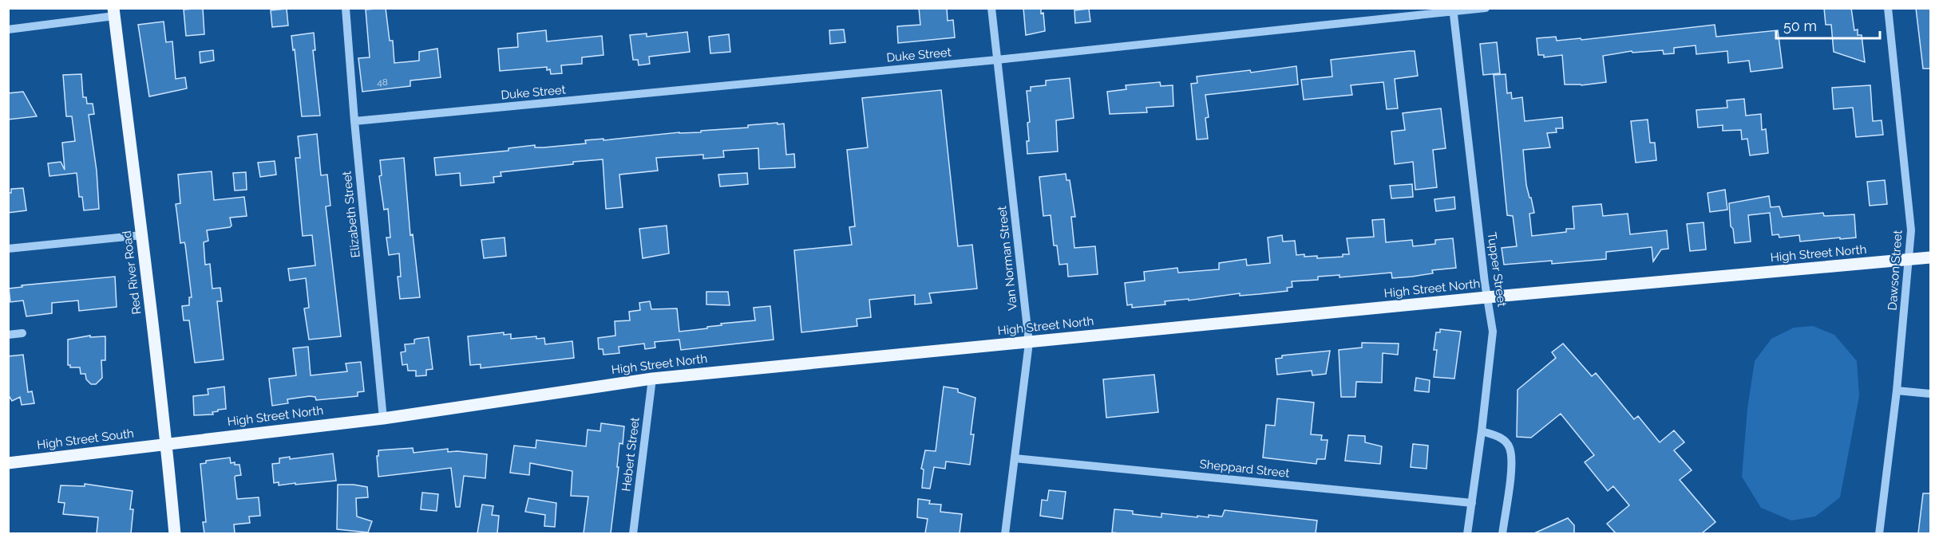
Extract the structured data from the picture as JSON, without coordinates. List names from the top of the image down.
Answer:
{
  "streets": {
    "main road": ["High Street North", "Red River Road", "High Street South"],
    "street": [
      "Duke Street",
      "Elizabeth Street",
      "Van Norman Street",
      "Tupper Street",
      "Dawson Street",
      "Hebert Street",
      "Sheppard Street"
    ]
  },
  "crossings": [
    ["Duke Street", "Elizabeth Street"],
    ["Duke Street", "Van Norman Street"],
    ["Duke Street", "Tupper Street"],
    ["Elizabeth Street", "High Street North"],
    ["High Street North", "Van Norman Street"],
    ["High Street North", "Tupper Street"],
    ["High Street North", "Dawson Street"],
    ["High Street North", "Red River Road"],
    ["High Street North", "High Street South"],
    ["High Street North", "Hebert Street"],
    ["Van Norman Street", "Sheppard Street"],
    ["Tupper Street", "Sheppard Street"],
    ["Red River Road", "High Street South"]
  ],
  "house_numbers": ["48"],
  "scale_bar": "50 m"
}
